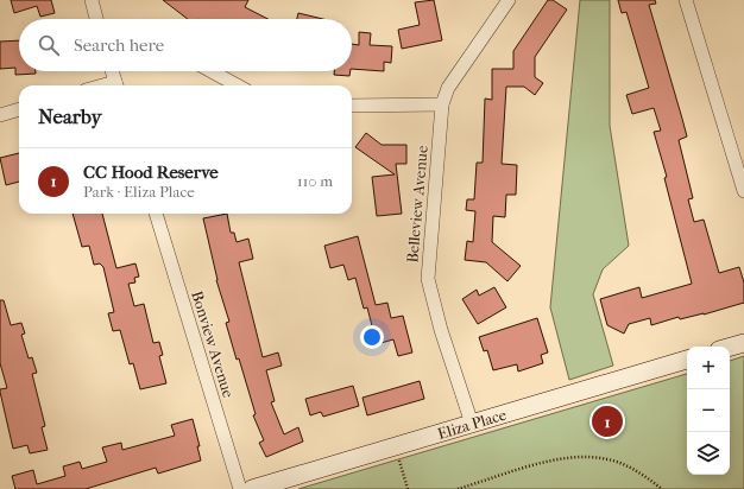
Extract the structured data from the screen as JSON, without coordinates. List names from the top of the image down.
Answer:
{
  "streets": {
    "street": ["Belleview Avenue", "Bonview Avenue", "Eliza Place"]
  },
  "crossings": [
    ["Belleview Avenue", "Eliza Place"]
  ],
  "page": {
    "search": "Search here",
    "heading": "Nearby",
    "list": [
      {
        "mark": "1",
        "name": "CC Hood Reserve",
        "note": "Park · Eliza Place",
        "value": "110 m"
      }
    ],
    "map_buttons": ["+", "−"],
    "pins": "1"
  }
}
